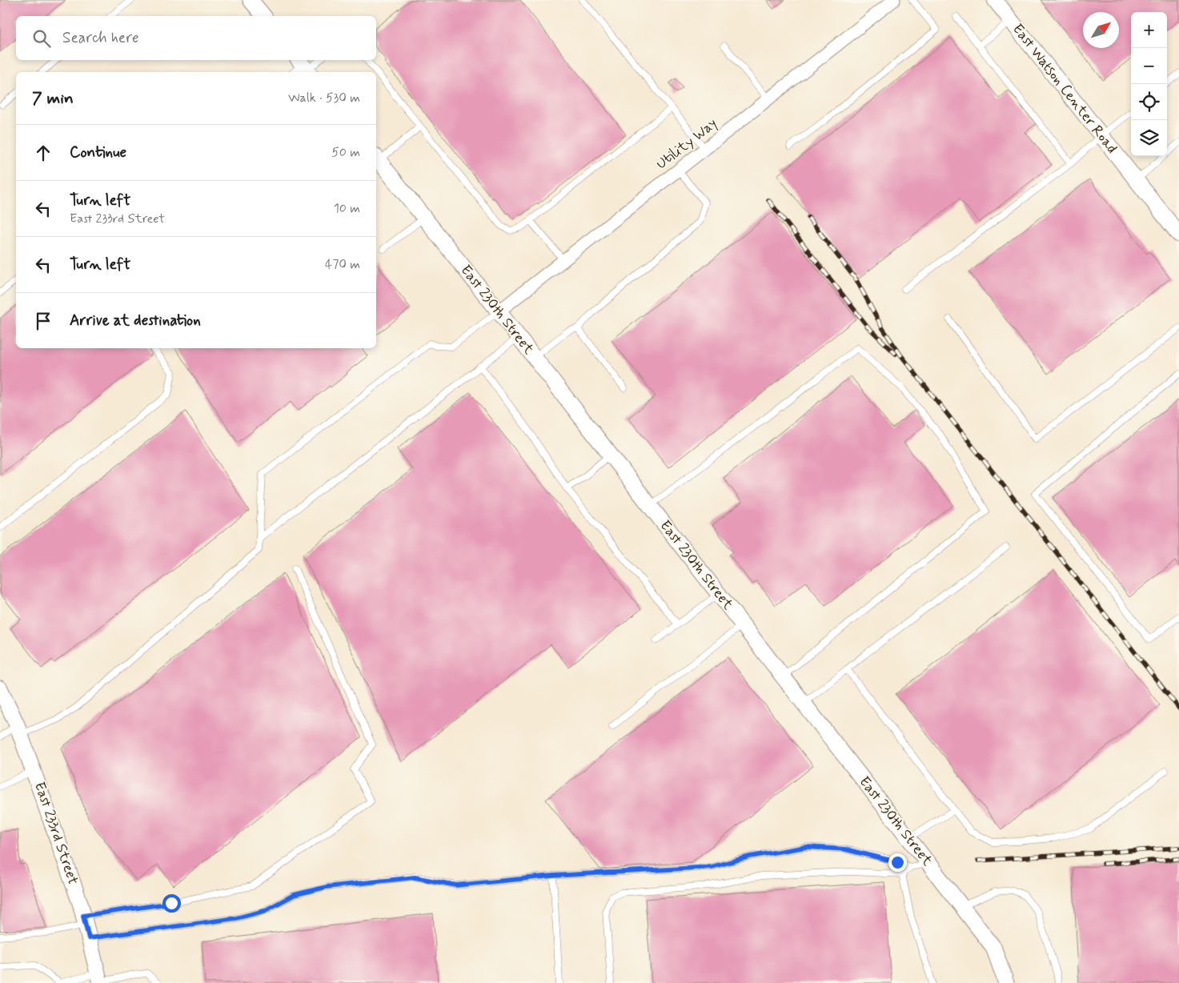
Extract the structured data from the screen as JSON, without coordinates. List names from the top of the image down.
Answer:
{
  "streets": {
    "street": [
      "East Watson Center Road",
      "Utility Way",
      "East 230th Street",
      "East 233rd Street"
    ]
  },
  "crossings": [
    ["Utility Way", "East 230th Street"]
  ],
  "north": "top right",
  "page": {
    "map_buttons": ["+", "−"],
    "search": "Search here",
    "heading": ["7 min", "Walk · 530 m"],
    "list": [
      ["Continue", "50 m"],
      ["Turn left", "East 233rd Street", "10 m"],
      ["Turn left", "470 m"],
      "Arrive at destination"
    ]
  }
}
